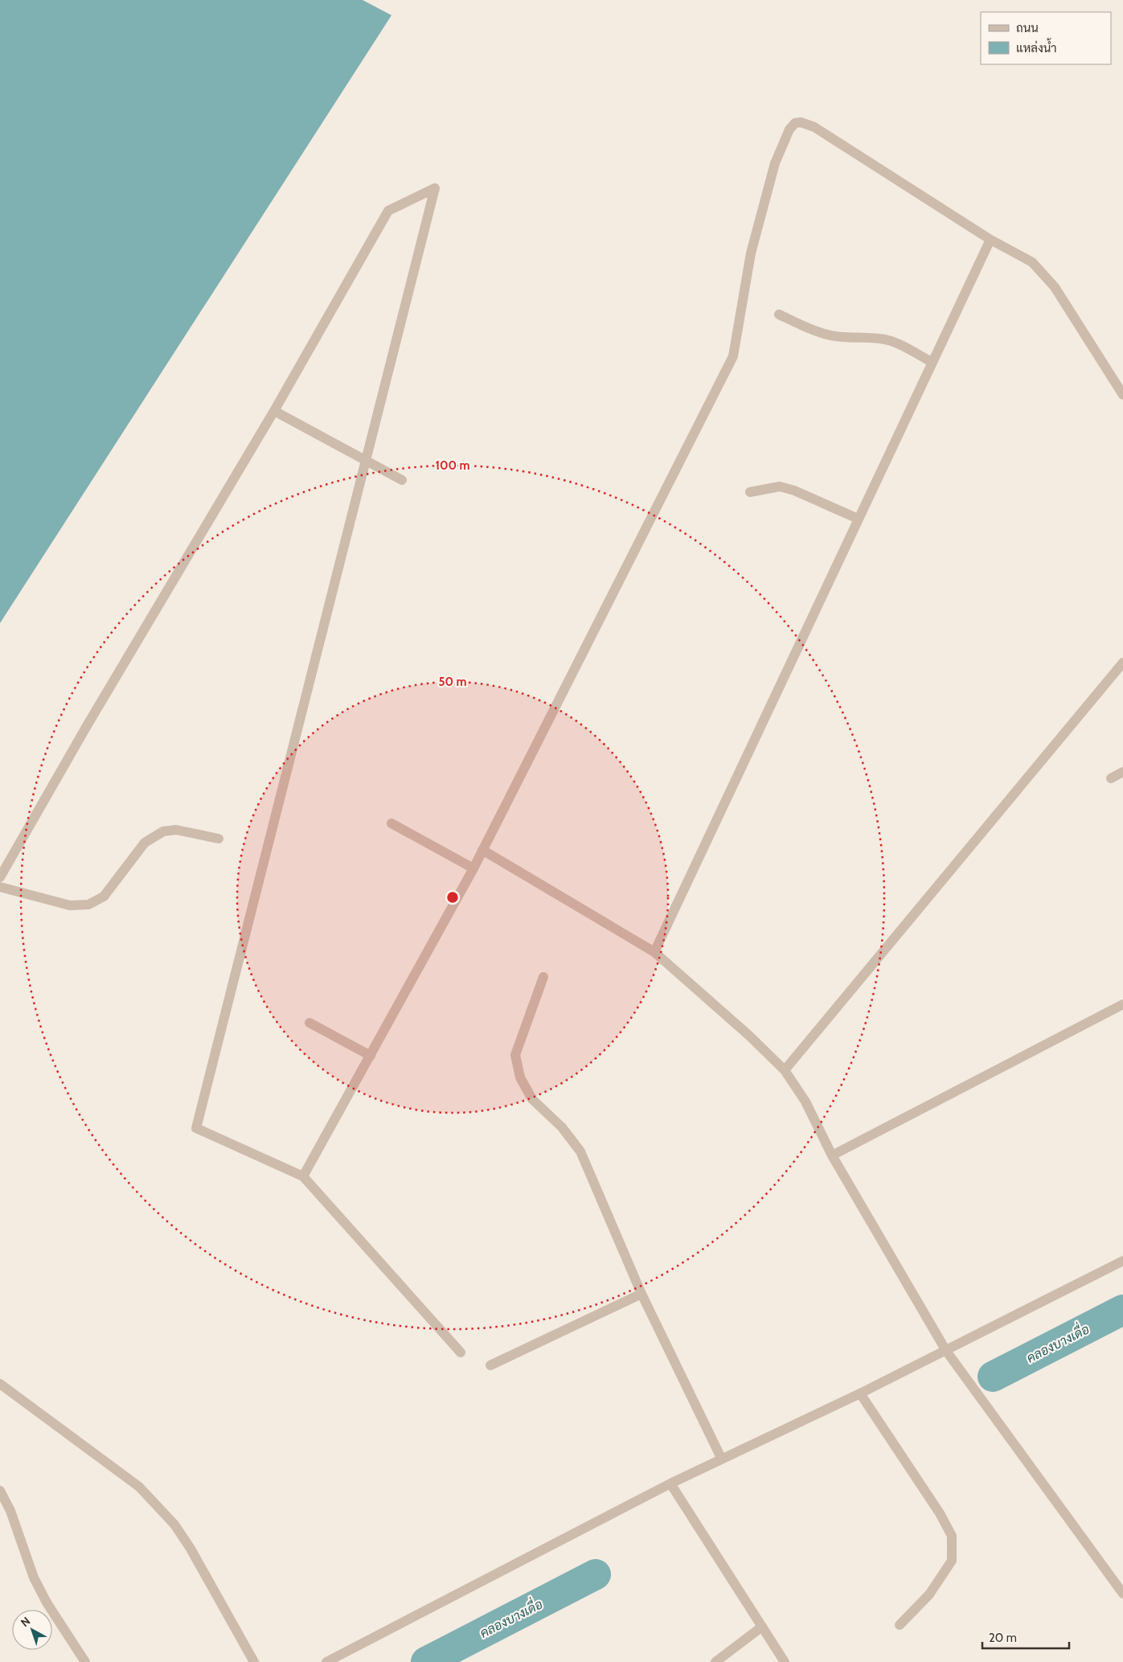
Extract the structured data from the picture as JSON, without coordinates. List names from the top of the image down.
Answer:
{
  "water": ["คลองบางเดื่อ"],
  "legend": ["ถนน", "แหล่งน้ำ"],
  "scale_bar": "20 m",
  "north": "top left",
  "rings": ["100 m", "50 m"]
}
